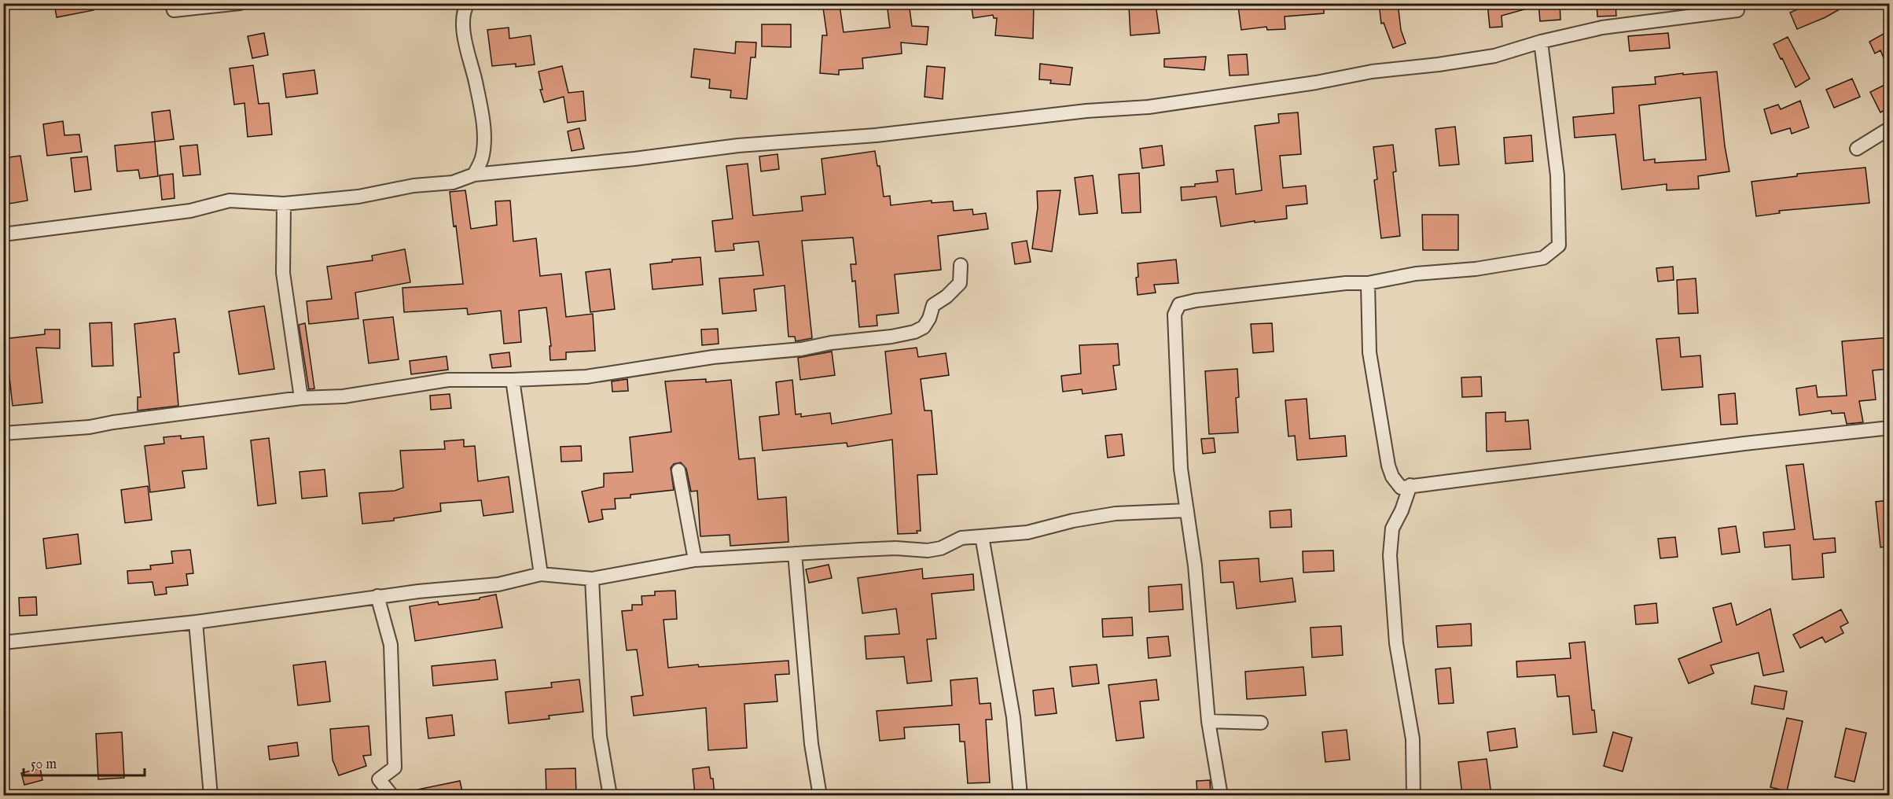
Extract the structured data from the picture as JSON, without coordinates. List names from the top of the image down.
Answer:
{
  "scale_bar": "50 m"
}
